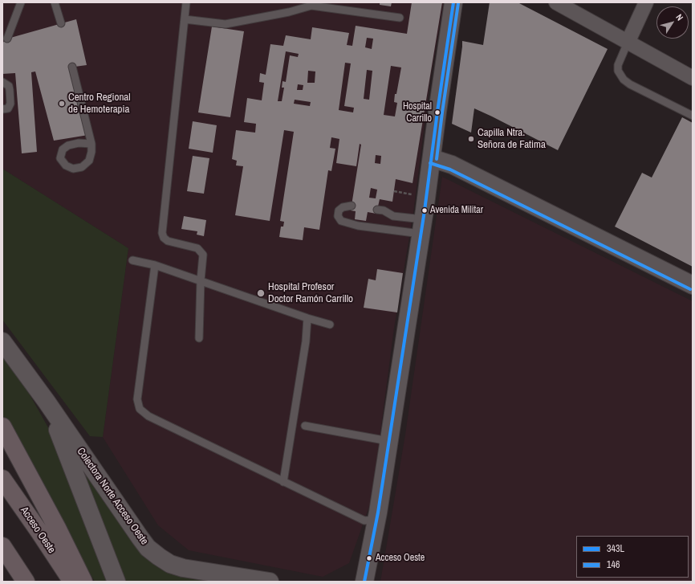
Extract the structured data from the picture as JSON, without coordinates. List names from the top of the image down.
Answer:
{
  "streets": {
    "highway": ["Acceso Oeste"],
    "street": ["Colectora Norte Acceso Oeste"]
  },
  "places": [
    "Centro Regional de Hemoterapia",
    "Hospital Carrillo",
    "Capilla Ntra. Señora de Fatima",
    "Avenida Militar",
    "Hospital Profesor Doctor Ramón Carrillo",
    "Acceso Oeste"
  ],
  "lines": ["transit line 343L", "transit line 146"],
  "legend": ["343L", "146"],
  "north": "top right"
}
